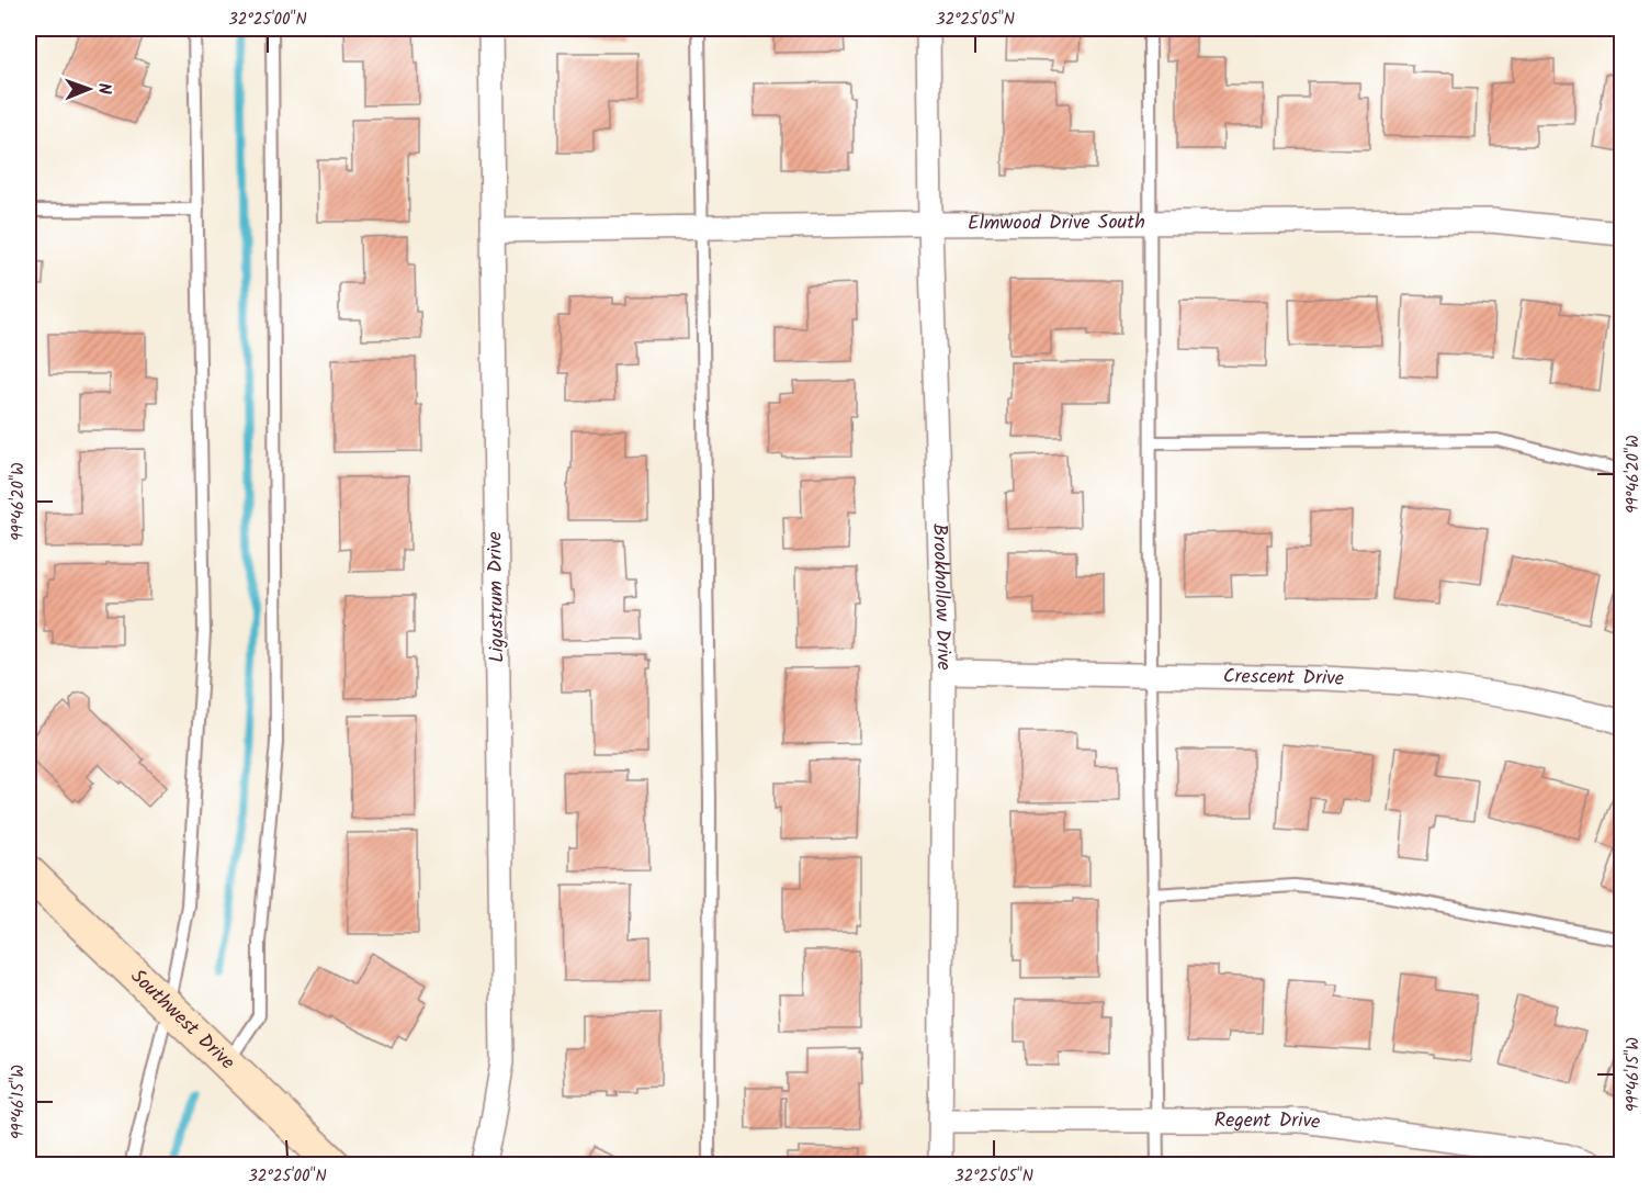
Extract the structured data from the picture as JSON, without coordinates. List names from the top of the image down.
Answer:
{
  "streets": {
    "main road": ["Southwest Drive"],
    "street": [
      "Elmwood Drive South",
      "Brookhollow Drive",
      "Ligustrum Drive",
      "Crescent Drive",
      "Regent Drive"
    ]
  },
  "crossings": [
    ["Elmwood Drive South", "Brookhollow Drive"],
    ["Elmwood Drive South", "Ligustrum Drive"],
    ["Brookhollow Drive", "Crescent Drive"],
    ["Brookhollow Drive", "Regent Drive"]
  ],
  "north": "right",
  "coordinates": [
    "32°25'00\"N",
    "32°25'05\"N",
    "99°46'20\"W",
    "99°46'15\"W"
  ]
}
